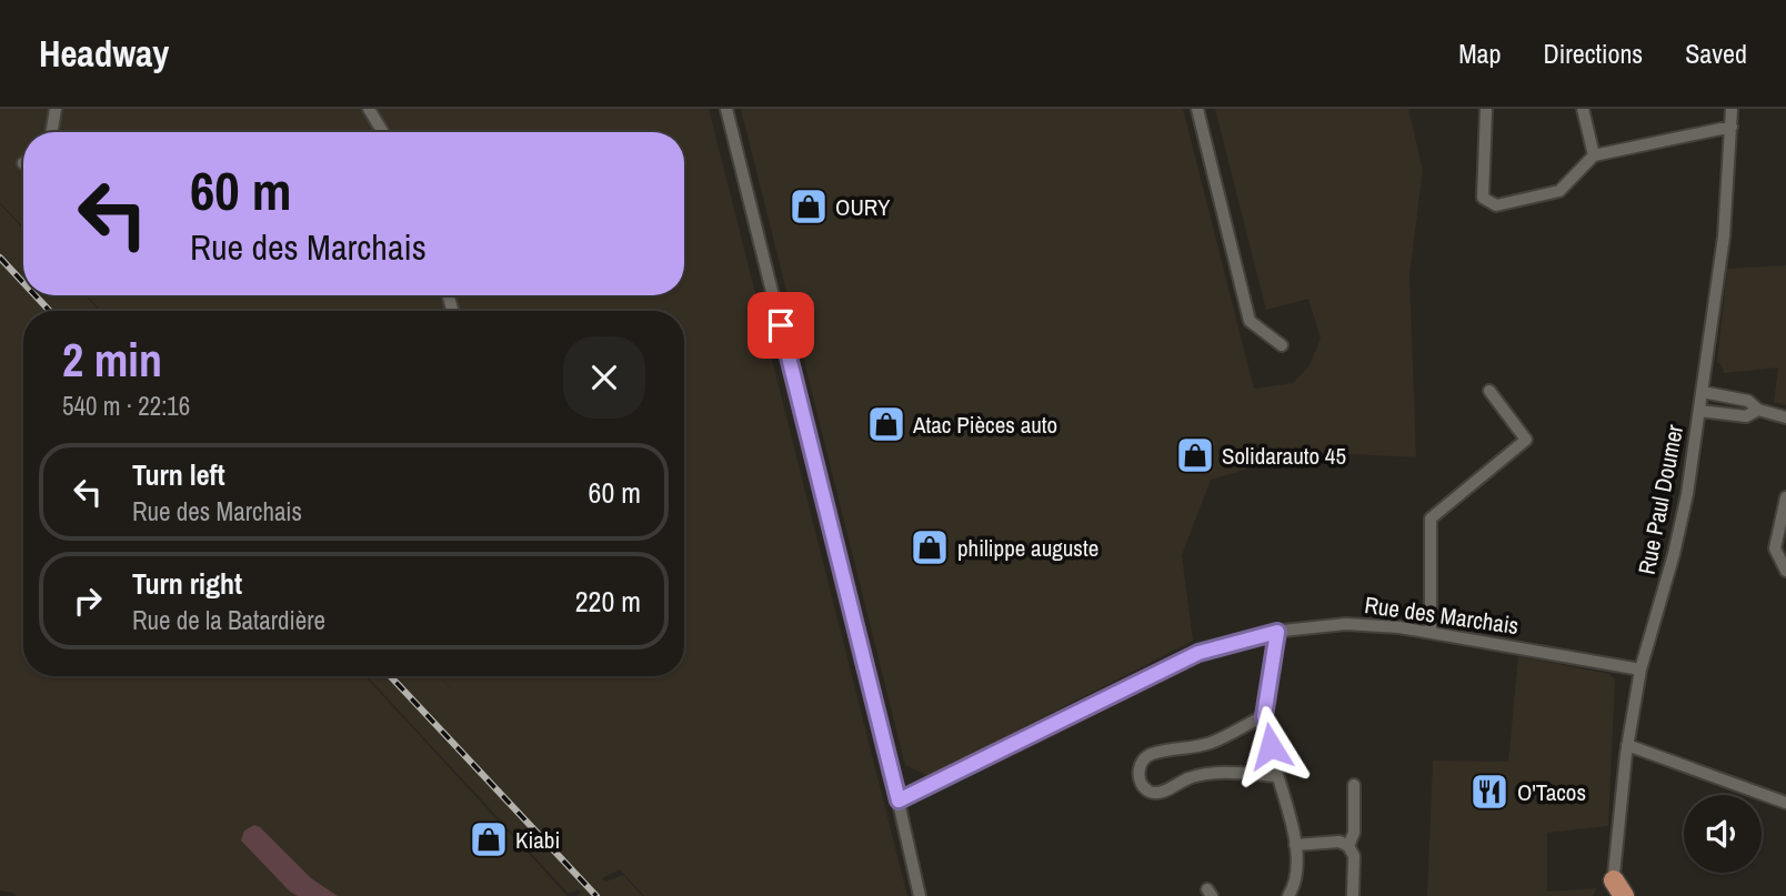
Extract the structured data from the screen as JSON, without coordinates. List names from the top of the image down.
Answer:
{
  "streets": {
    "street": ["Rue Paul Doumer", "Rue des Marchais"]
  },
  "crossings": [
    ["Rue Paul Doumer", "Rue des Marchais"]
  ],
  "places": {
    "shop": [
      "OURY",
      "Atac Pièces auto",
      "Solidarauto 45",
      "philippe auguste",
      "Kiabi"
    ],
    "restaurant": ["O'Tacos"]
  },
  "page": {
    "header": "Headway",
    "nav": ["Map", "Directions", "Saved"],
    "turn": ["60 m", "Rue des Marchais"],
    "heading": ["2 min", "540 m · 22:16"],
    "list": [
      {
        "name": "Turn left",
        "note": "Rue des Marchais",
        "value": "60 m"
      },
      {
        "name": "Turn right",
        "note": "Rue de la Batardière",
        "value": "220 m"
      }
    ]
  }
}
